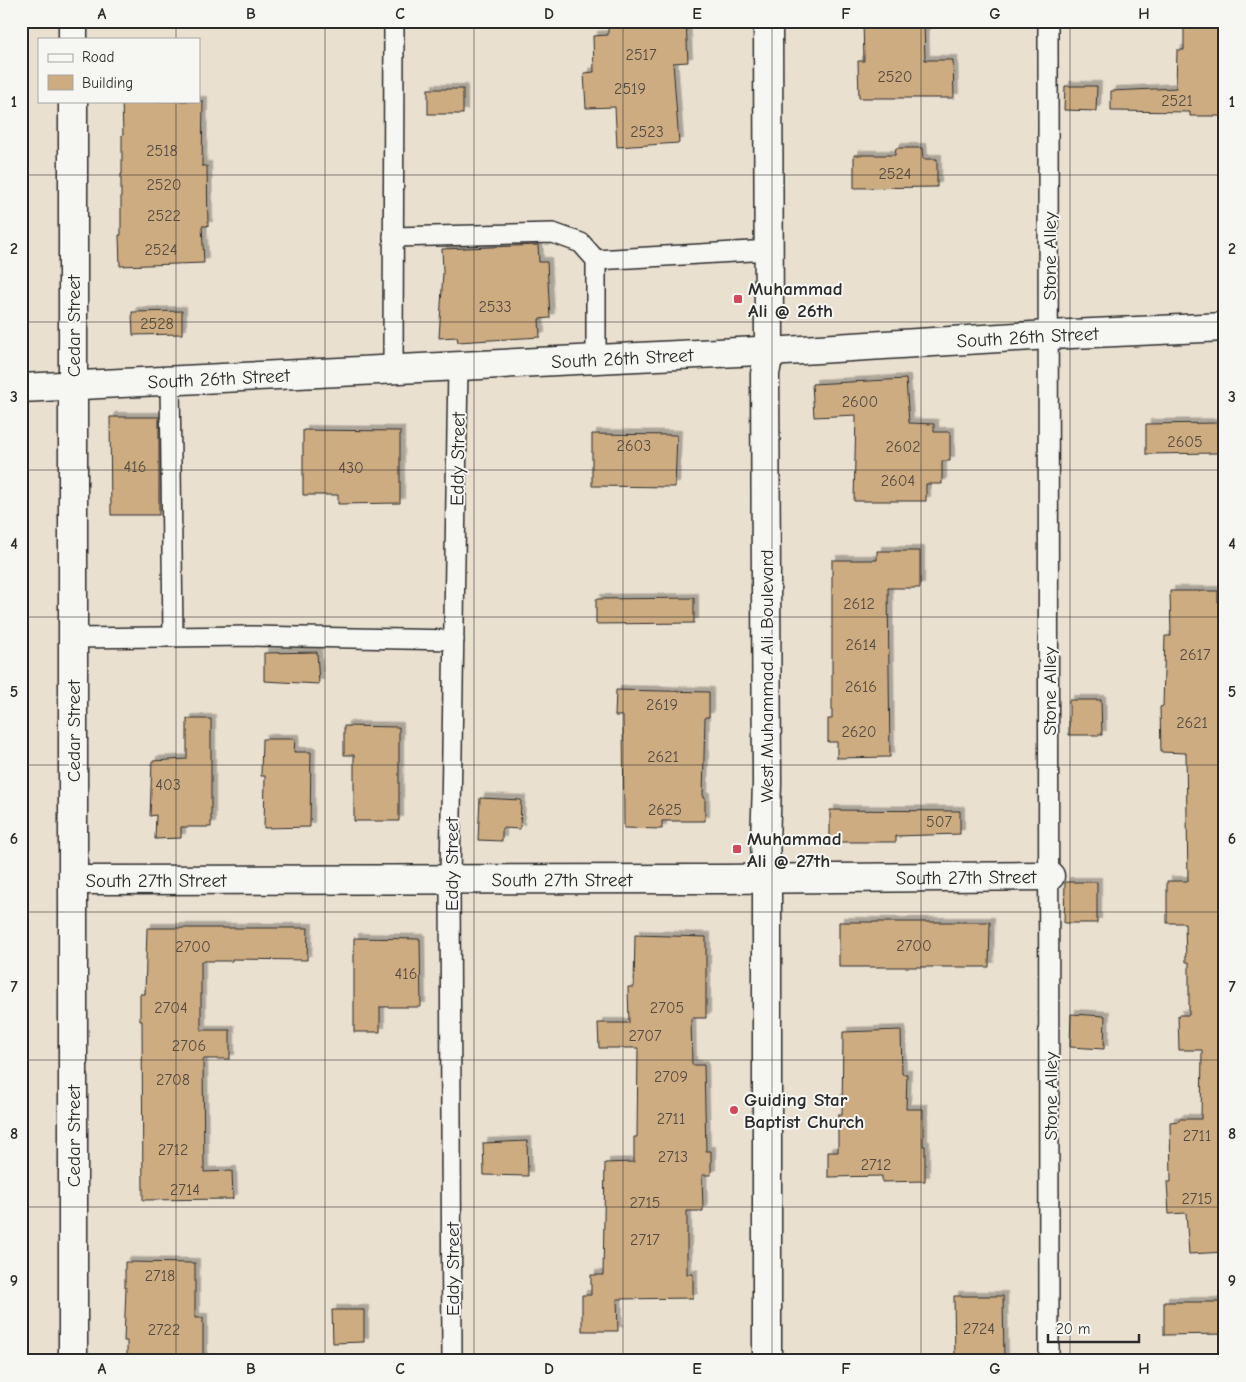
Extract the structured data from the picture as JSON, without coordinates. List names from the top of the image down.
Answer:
{
  "streets": {
    "street": [
      "Cedar Street",
      "South 26th Street",
      "West Muhammad Ali Boulevard",
      "South 27th Street"
    ],
    "lane": ["Stone Alley", "Eddy Street"]
  },
  "crossings": [
    ["Stone Alley", "South 26th Street"],
    ["Stone Alley", "South 27th Street"],
    ["Cedar Street", "South 26th Street"],
    ["Cedar Street", "South 27th Street"],
    ["South 26th Street", "Eddy Street"],
    ["South 26th Street", "West Muhammad Ali Boulevard"],
    ["Eddy Street", "South 27th Street"],
    ["West Muhammad Ali Boulevard", "South 27th Street"]
  ],
  "places": {
    "transit": ["Muhammad Ali @ 26th", "Muhammad Ali @ 27th"],
    "other": ["Guiding Star Baptist Church"]
  },
  "house_numbers": [
    "2517",
    "2520",
    "2519",
    "2521",
    "2523",
    "2518",
    "2524",
    "2520",
    "2522",
    "2524",
    "2533",
    "2528",
    "2600",
    "2605",
    "2603",
    "2602",
    "416",
    "430",
    "2604",
    "2612",
    "2614",
    "2617",
    "2616",
    "2619",
    "2621",
    "2620",
    "2621",
    "403",
    "2625",
    "507",
    "2700",
    "2700",
    "416",
    "2704",
    "2705",
    "2707",
    "2706",
    "2709",
    "2708",
    "2711",
    "2711",
    "2712",
    "2713",
    "2712",
    "2714",
    "2715",
    "2715",
    "2717",
    "2718",
    "2724",
    "2722"
  ],
  "legend": ["Road", "Building"],
  "scale_bar": "20 m",
  "grid": {
    "columns": [
      "A",
      "B",
      "C",
      "D",
      "E",
      "F",
      "G",
      "H"
    ],
    "rows": [
      "1",
      "2",
      "3",
      "4",
      "5",
      "6",
      "7",
      "8",
      "9"
    ]
  }
}
